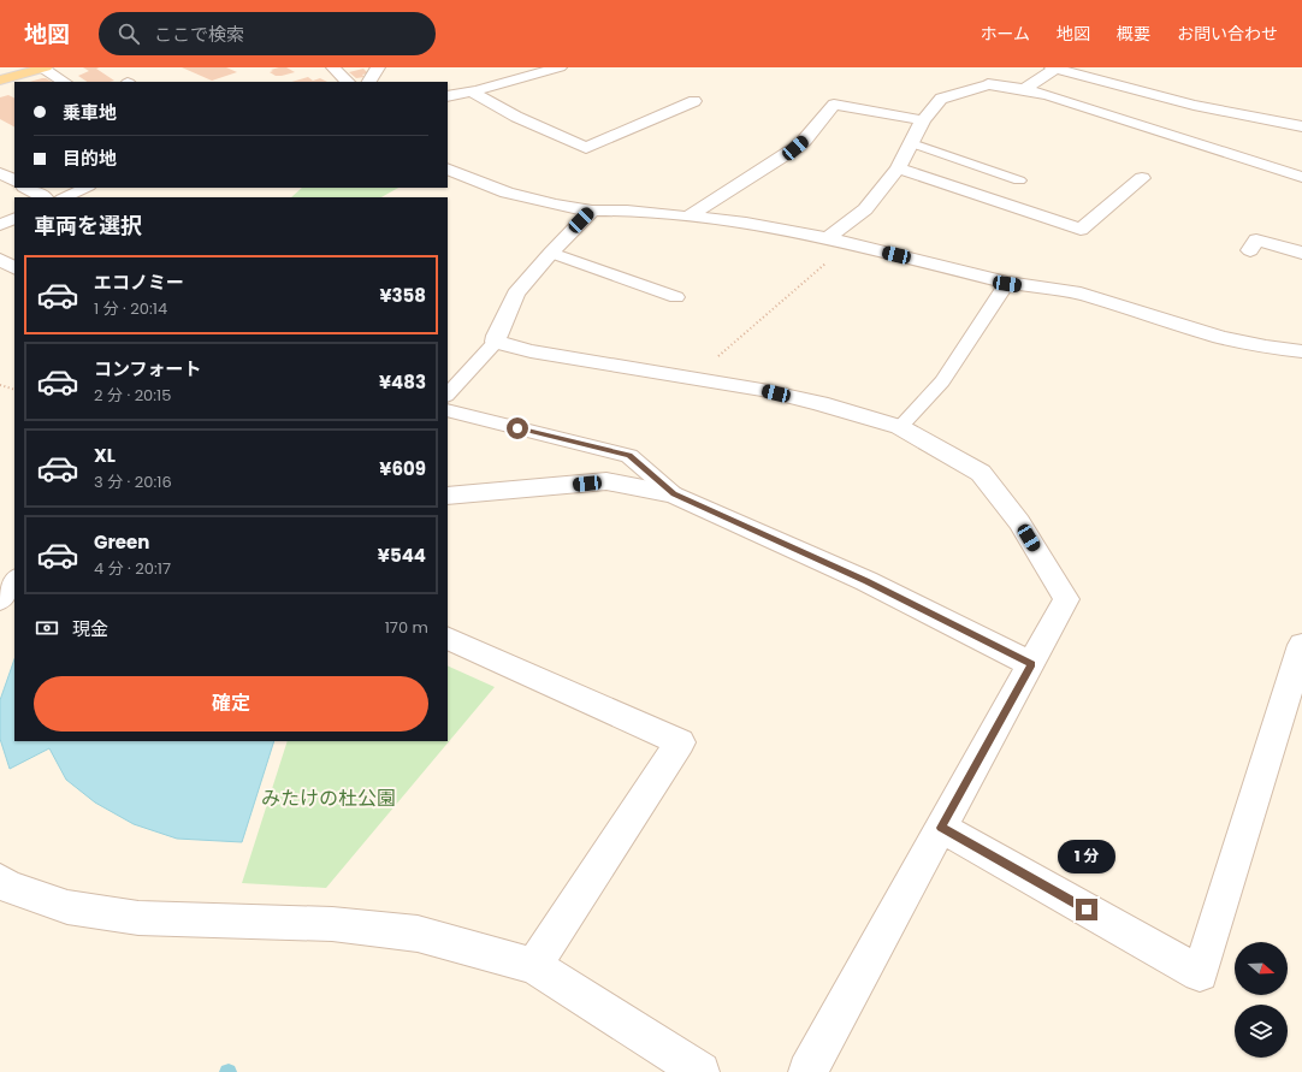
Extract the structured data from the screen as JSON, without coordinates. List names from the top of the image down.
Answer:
{
  "parks": ["みたけの杜公園"],
  "north": "right",
  "page": {
    "header": "地図",
    "search": "ここで検索",
    "nav": [
      "ホーム",
      "地図",
      "概要",
      "お問い合わせ"
    ],
    "banner": ["乗車地", "目的地"],
    "heading": "車両を選択",
    "list": [
      {
        "name": "エコノミー",
        "note": "1 分 · 20:14",
        "value": "¥358"
      },
      {
        "name": "コンフォート",
        "note": "2 分 · 20:15",
        "value": "¥483"
      },
      {
        "name": "XL",
        "note": "3 分 · 20:16",
        "value": "¥609"
      },
      {
        "name": "Green",
        "note": "4 分 · 20:17",
        "value": "¥544"
      }
    ],
    "pay": ["現金", "170 m"],
    "buttons": "確定",
    "bubble": "1 分"
  }
}
